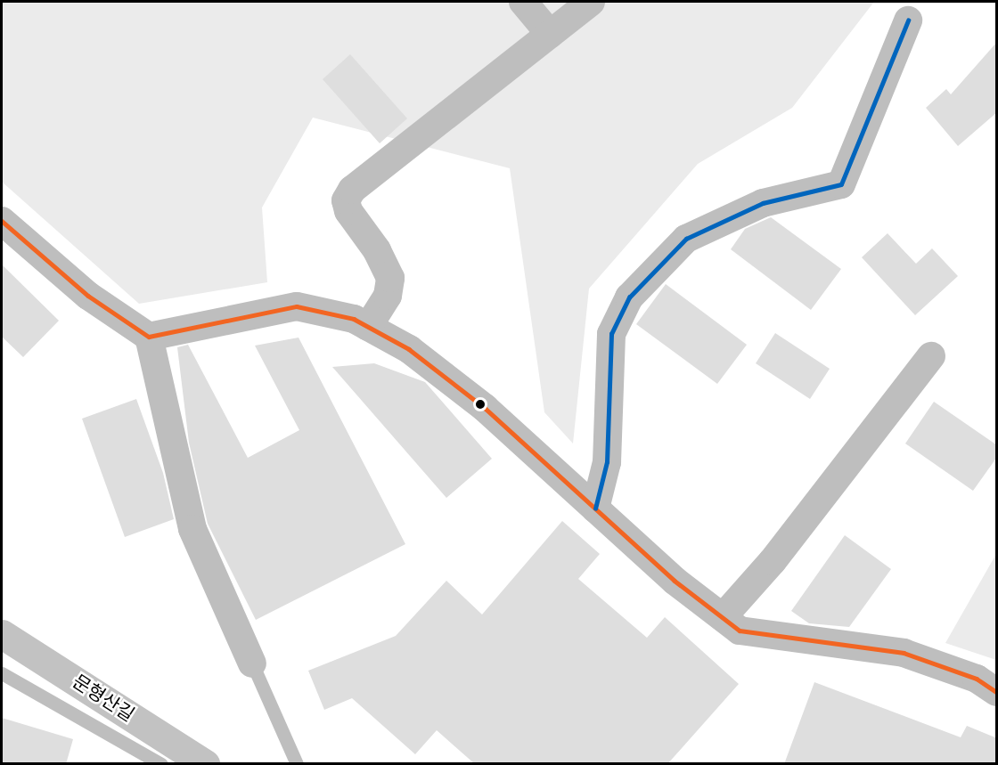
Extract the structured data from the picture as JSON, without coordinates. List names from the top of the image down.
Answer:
{
  "streets": {
    "street": ["문형산길"]
  }
}
